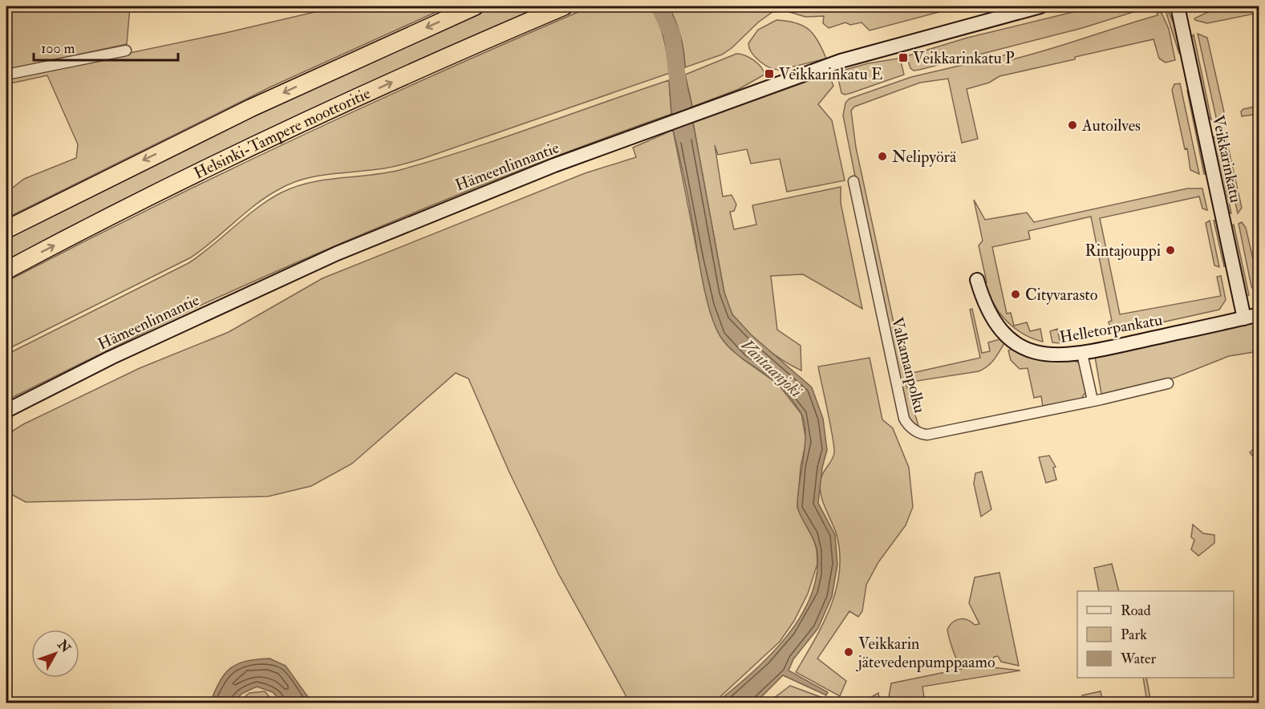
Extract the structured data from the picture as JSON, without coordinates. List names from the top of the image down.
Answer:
{
  "streets": {
    "highway": ["Helsinki-Tampere moottoritie"],
    "main road": ["Veikkarinkatu", "Hämeenlinnantie", "Helletorpankatu"],
    "street": ["Valkamanpolku"]
  },
  "crossings": [
    ["Veikkarinkatu", "Helletorpankatu"]
  ],
  "water": ["Vantaanjoki"],
  "places": {
    "transit": ["Veikkarinkatu P", "Veikkarinkatu E"],
    "other": [
      "Autoilves",
      "Nelipyörä",
      "Rintajouppi",
      "Cityvarasto",
      "Veikkarin jätevedenpumppaamo"
    ]
  },
  "legend": ["Road", "Park", "Water"],
  "scale_bar": "100 m",
  "north": "top right"
}
